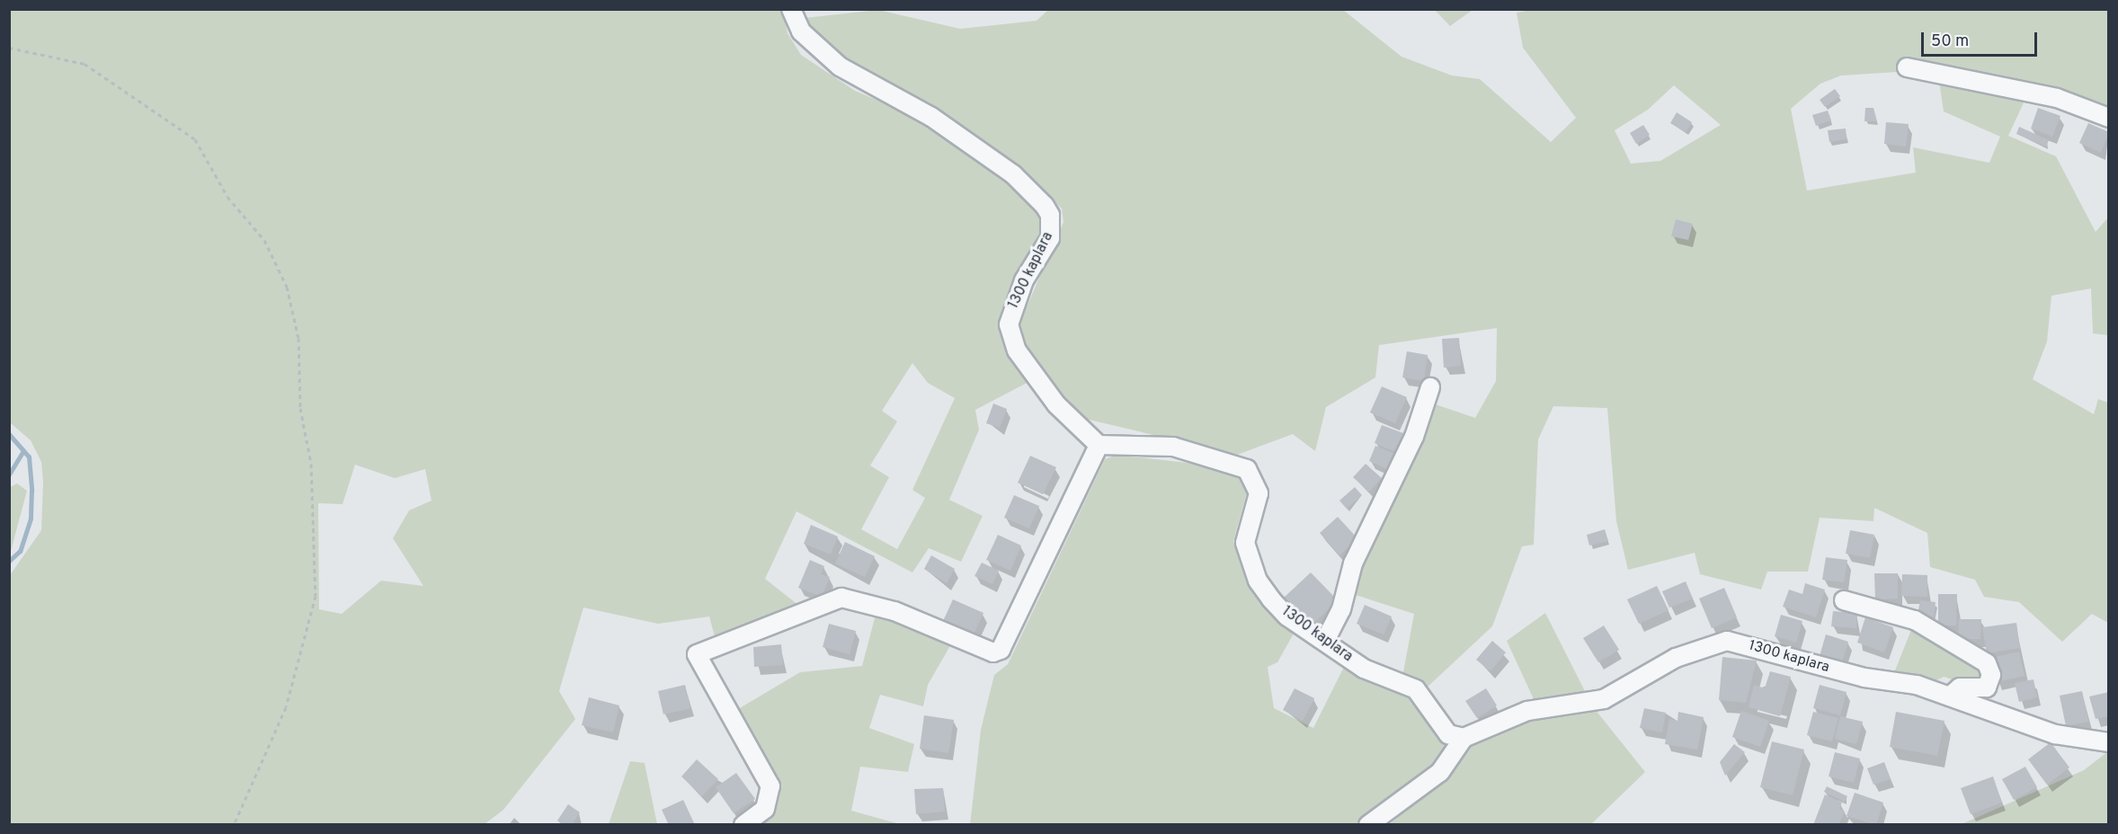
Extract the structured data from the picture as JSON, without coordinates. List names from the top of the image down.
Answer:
{
  "streets": {
    "street": ["1300 kaplara"]
  },
  "scale_bar": "50 m"
}
